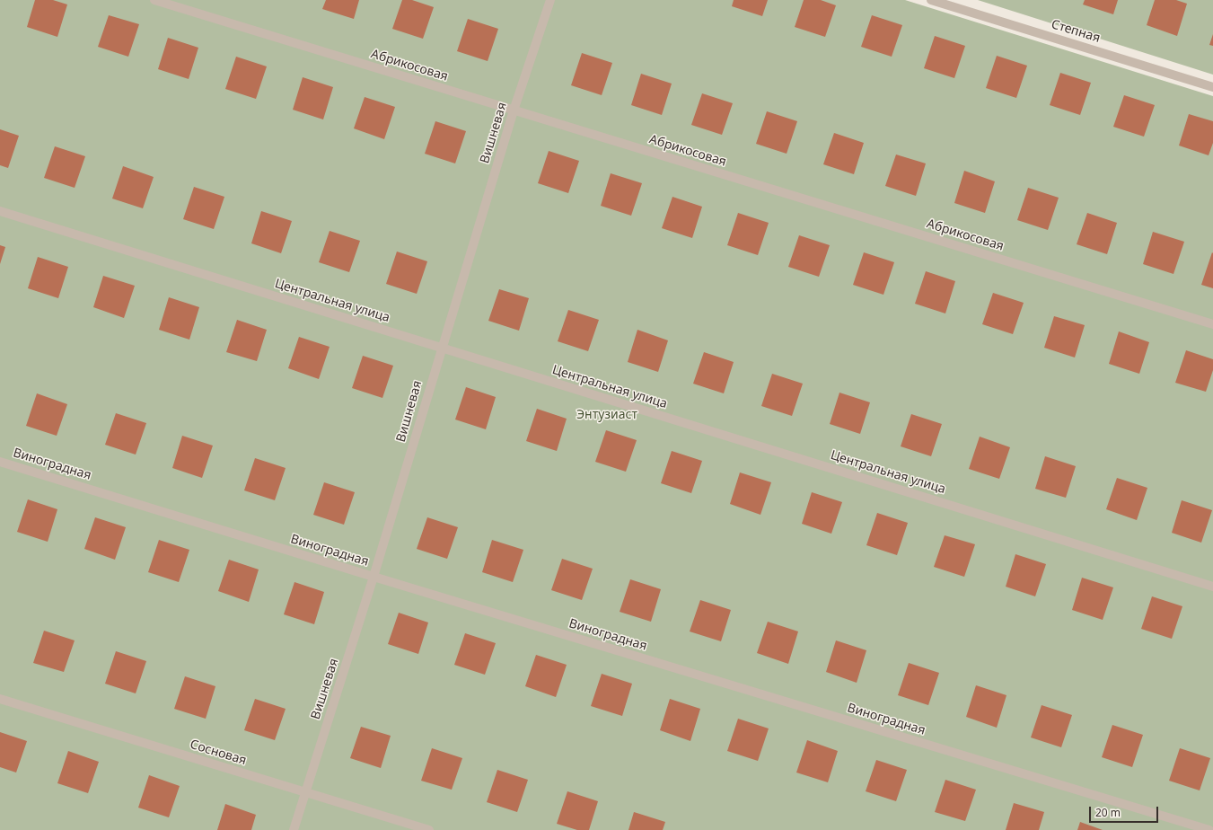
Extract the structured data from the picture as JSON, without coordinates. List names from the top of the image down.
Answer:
{
  "streets": {
    "street": [
      "Степная",
      "Абрикосовая",
      "Вишневая",
      "Центральная улица",
      "Виноградная",
      "Сосновая"
    ]
  },
  "crossings": [
    ["Абрикосовая", "Вишневая"],
    ["Вишневая", "Центральная улица"],
    ["Вишневая", "Виноградная"],
    ["Вишневая", "Сосновая"]
  ],
  "parks": ["Энтузиаст"],
  "scale_bar": "20 m"
}
